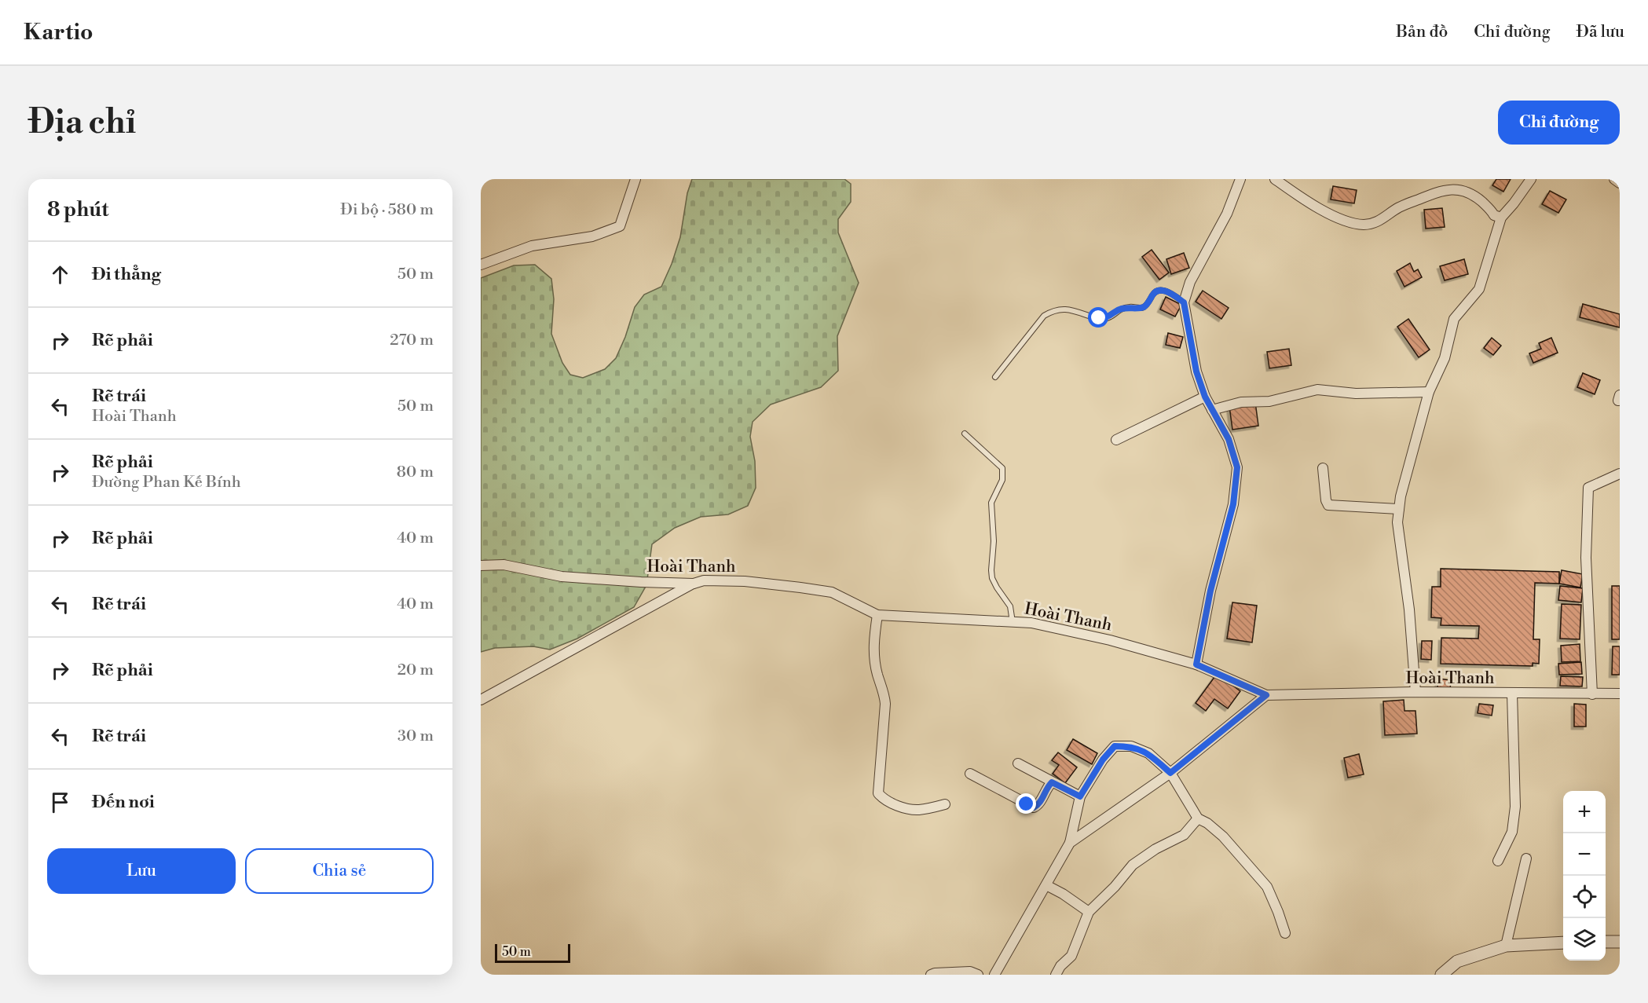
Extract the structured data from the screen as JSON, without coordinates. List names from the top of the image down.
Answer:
{
  "streets": {
    "street": ["Hoài Thanh"]
  },
  "scale_bar": "50 m",
  "page": {
    "header": "Kartio",
    "nav": ["Bản đồ", "Chỉ đường", "Đã lưu"],
    "buttons": [
      "Chỉ đường",
      ["Lưu", "Chia sẻ"]
    ],
    "title": "Địa chỉ",
    "heading": ["8 phút", "Đi bộ · 580 m"],
    "list": [
      ["Đi thẳng", "50 m"],
      ["Rẽ phải", "270 m"],
      ["Rẽ trái", "Hoài Thanh", "50 m"],
      ["Rẽ phải", "Đường Phan Kế Bính", "80 m"],
      ["Rẽ phải", "40 m"],
      ["Rẽ trái", "40 m"],
      ["Rẽ phải", "20 m"],
      ["Rẽ trái", "30 m"],
      "Đến nơi"
    ],
    "map_buttons": ["+", "−"],
    "scale": "50 m"
  }
}
